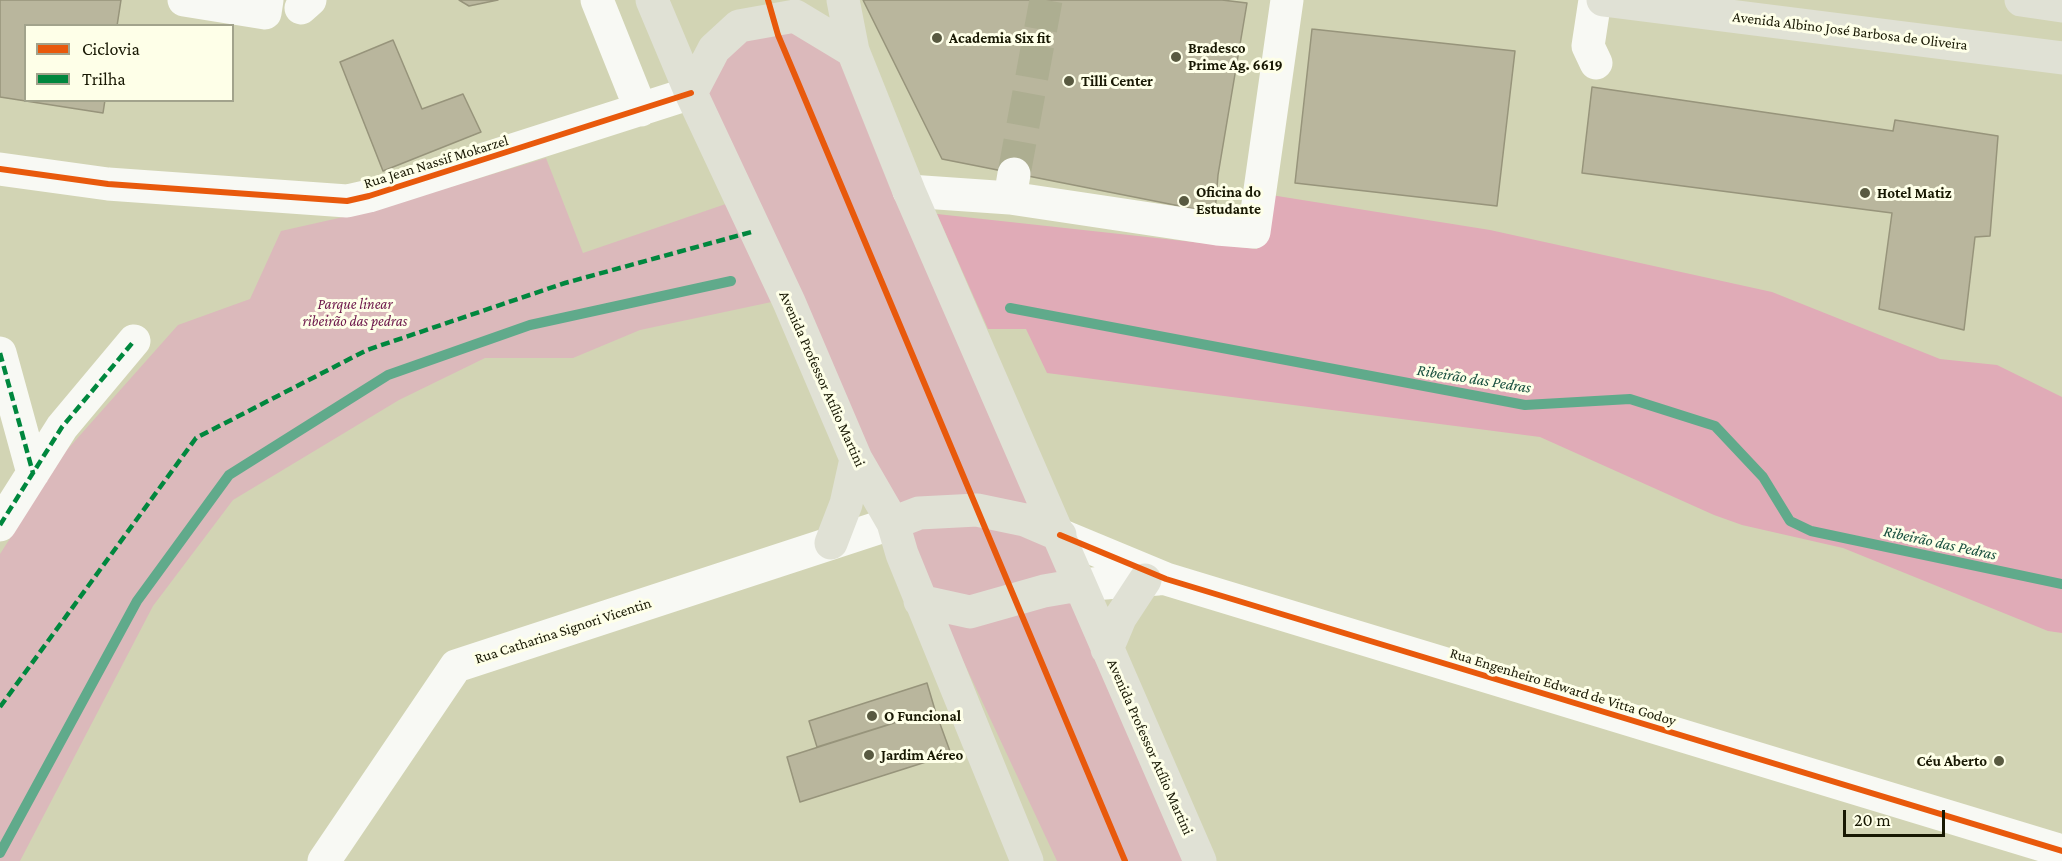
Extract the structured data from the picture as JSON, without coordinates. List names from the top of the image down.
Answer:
{
  "streets": {
    "main road": ["Avenida Albino José Barbosa de Oliveira", "Avenida Professor Atílio Martini"],
    "street": ["Rua Jean Nassif Mokarzel", "Rua Catharina Signori Vicentin", "Rua Engenheiro Edward de Vitta Godoy"]
  },
  "crossings": [
    ["Rua Jean Nassif Mokarzel", "Avenida Professor Atílio Martini"],
    ["Avenida Professor Atílio Martini", "Rua Catharina Signori Vicentin"],
    ["Avenida Professor Atílio Martini", "Rua Engenheiro Edward de Vitta Godoy"]
  ],
  "water": ["Ribeirão das Pedras"],
  "parks": ["Parque linear ribeirão das pedras"],
  "places": [
    "Academia Six fit",
    "Bradesco Prime Ag. 6619",
    "Tilli Center",
    "Hotel Matiz",
    "Oficina do Estudante",
    "O Funcional",
    "Jardim Aéreo",
    "Céu Aberto"
  ],
  "legend": ["Ciclovia", "Trilha"],
  "scale_bar": "20 m"
}
